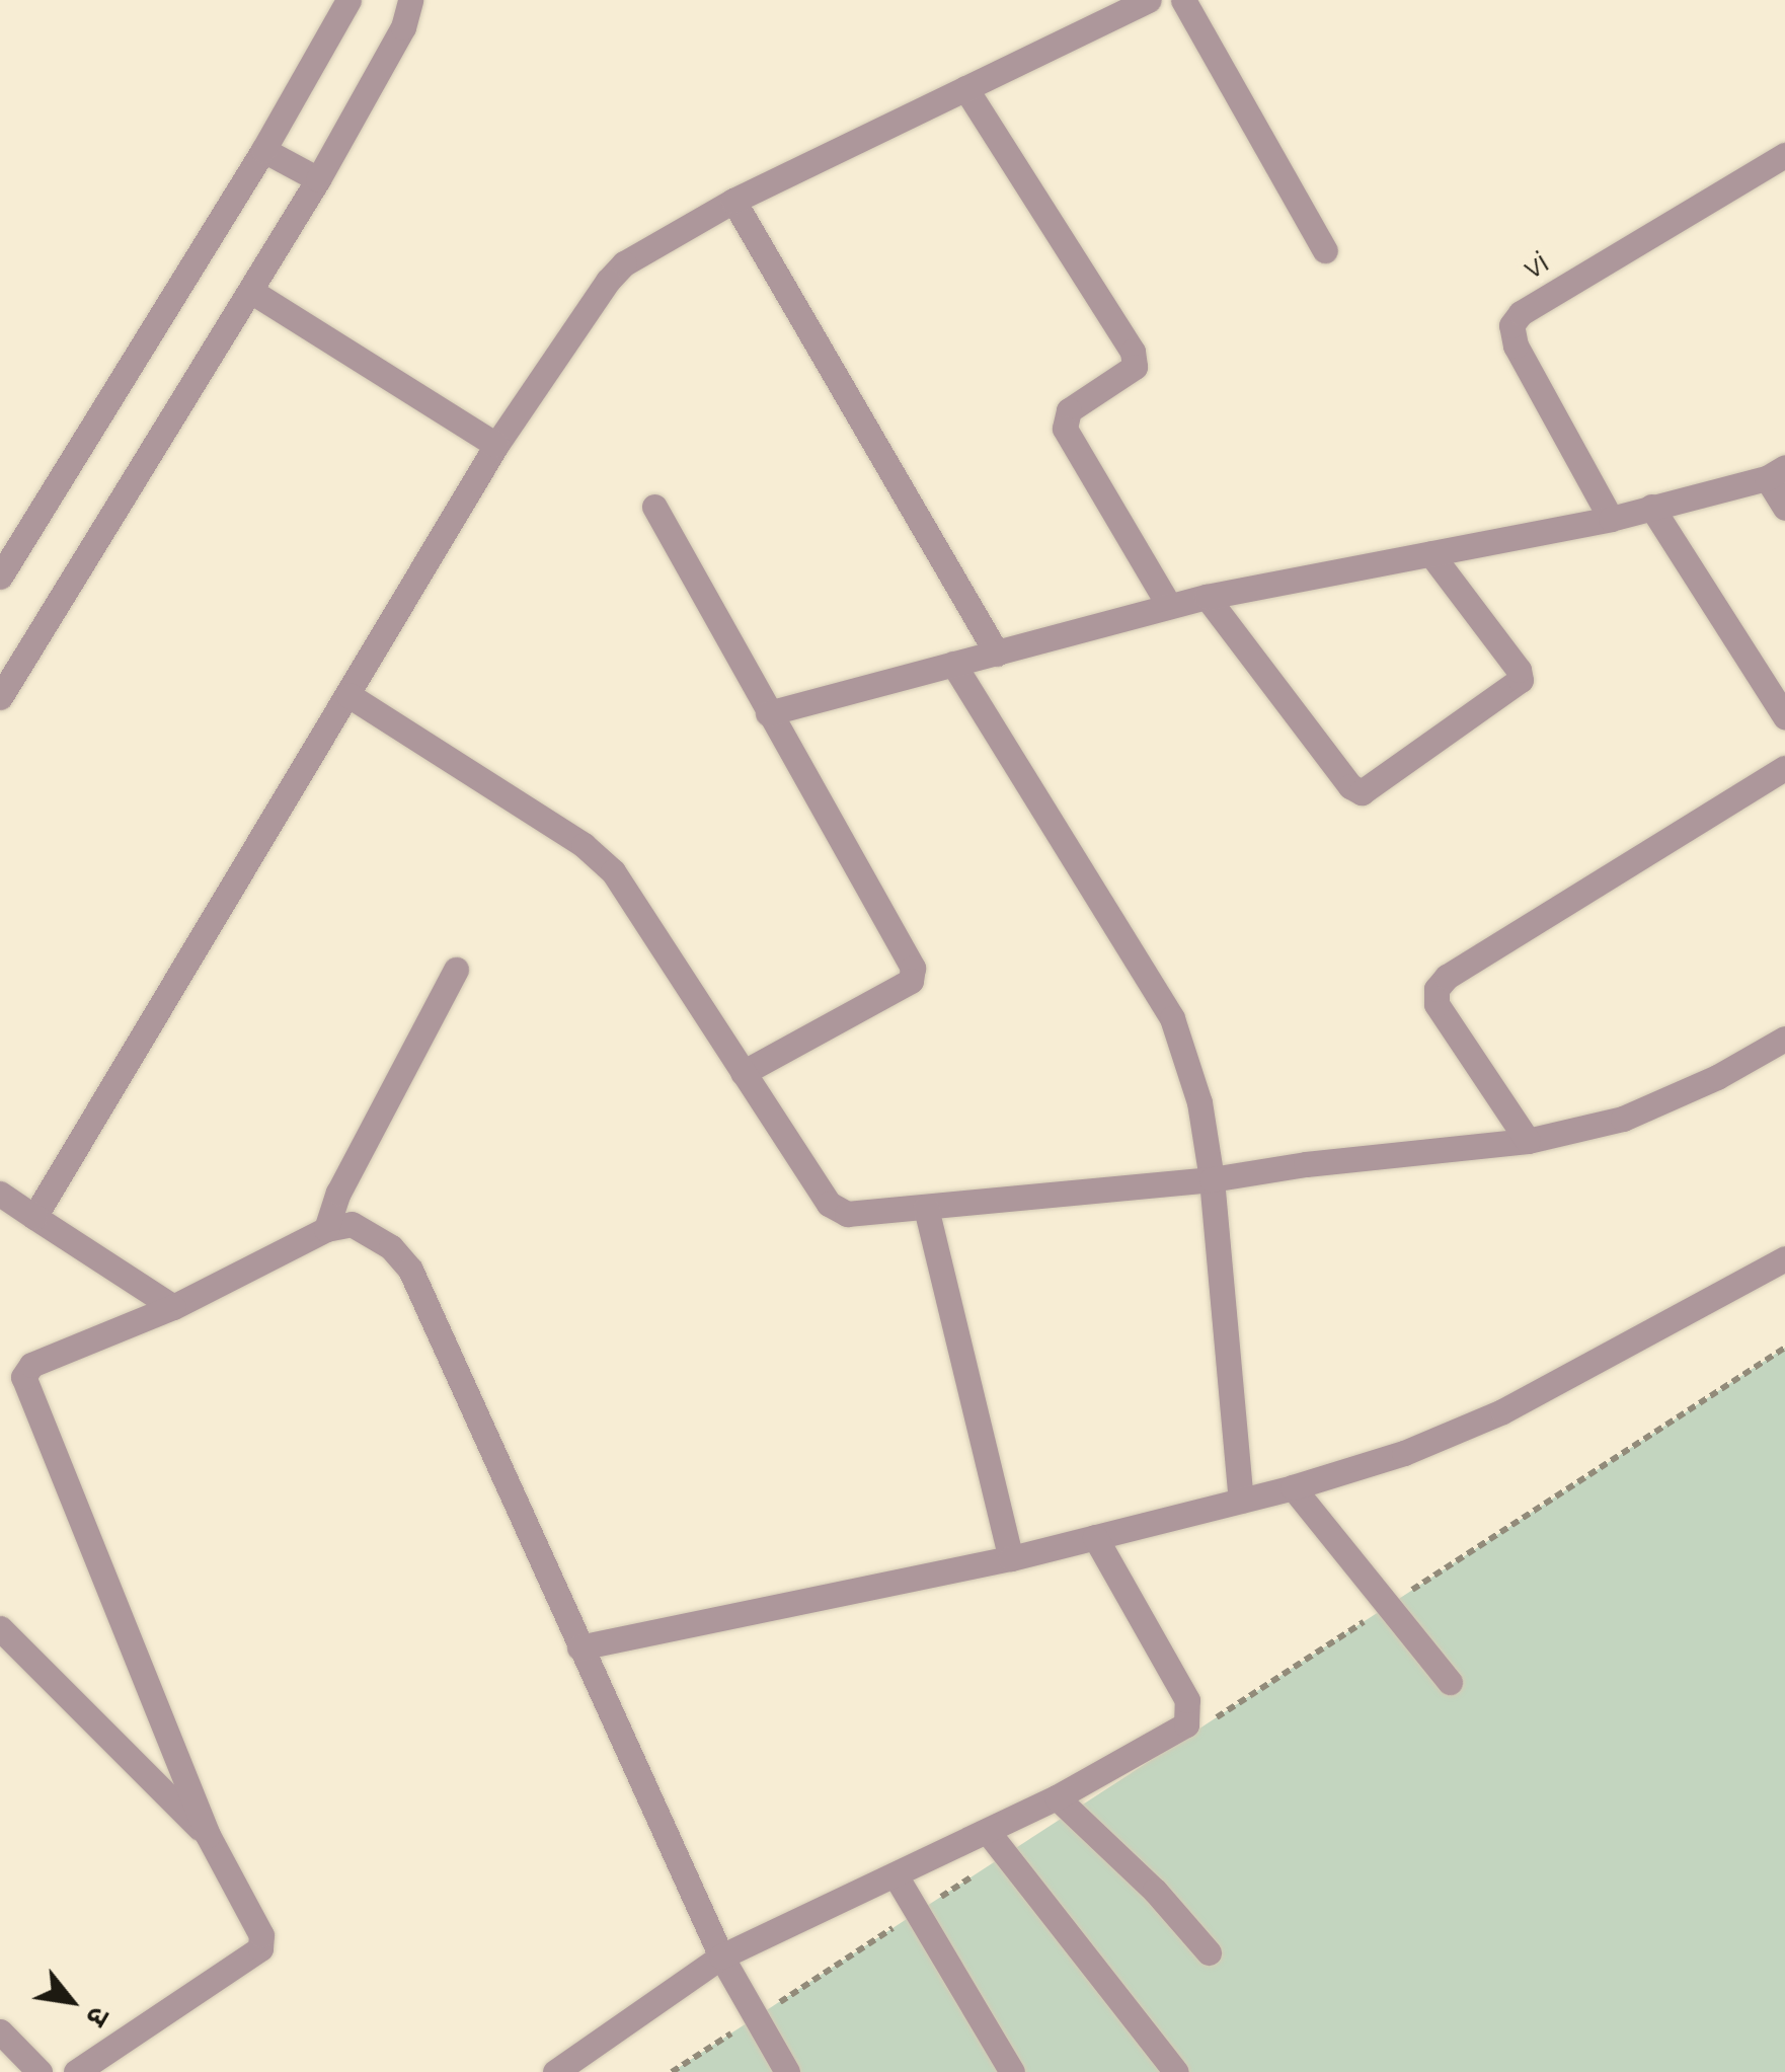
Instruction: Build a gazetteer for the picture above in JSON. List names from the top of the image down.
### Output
{
  "streets": {
    "street": ["vi"]
  },
  "north": "bottom right"
}
